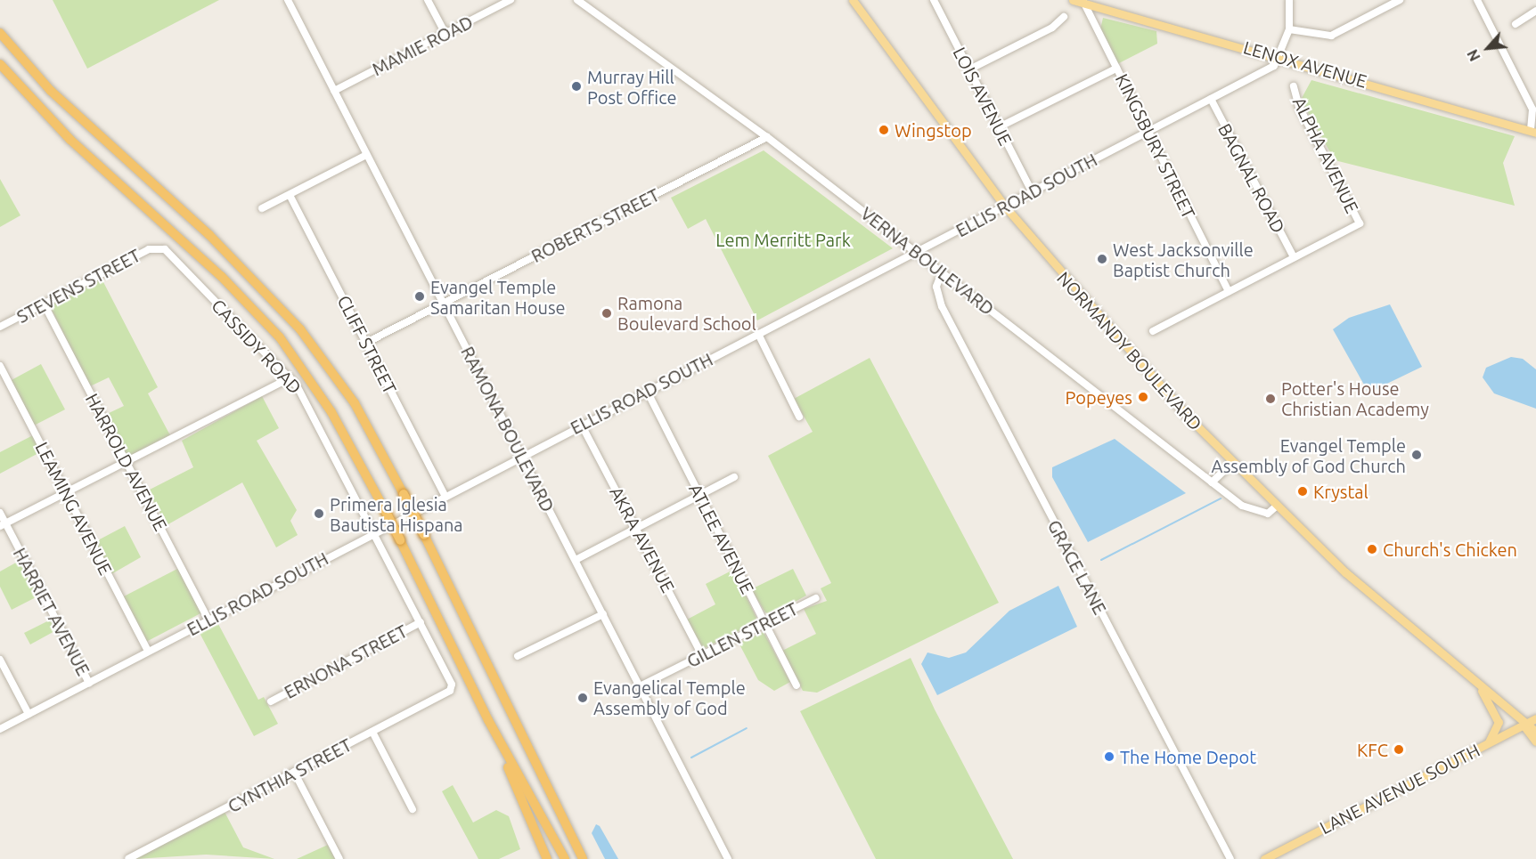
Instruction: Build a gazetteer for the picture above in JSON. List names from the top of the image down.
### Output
{
  "streets": {
    "main road": ["LENOX AVENUE", "NORMANDY BOULEVARD", "LANE AVENUE SOUTH"],
    "street": [
      "MAMIE ROAD",
      "LOIS AVENUE",
      "KINGSBURY STREET",
      "ALPHA AVENUE",
      "BAGNAL ROAD",
      "ELLIS ROAD SOUTH",
      "ROBERTS STREET",
      "VERNA BOULEVARD",
      "STEVENS STREET",
      "CLIFF STREET",
      "CASSIDY ROAD",
      "RAMONA BOULEVARD",
      "HARROLD AVENUE",
      "LEAMING AVENUE",
      "ATLEE AVENUE",
      "AKRA AVENUE",
      "GRACE LANE",
      "HARRIET AVENUE",
      "GILLEN STREET",
      "ERNONA STREET",
      "CYNTHIA STREET"
    ]
  },
  "crossings": [
    ["MAMIE ROAD", "RAMONA BOULEVARD"],
    ["LENOX AVENUE", "KINGSBURY STREET"],
    ["LENOX AVENUE", "ELLIS ROAD SOUTH"],
    ["LOIS AVENUE", "ELLIS ROAD SOUTH"],
    ["KINGSBURY STREET", "ELLIS ROAD SOUTH"],
    ["ALPHA AVENUE", "BAGNAL ROAD"],
    ["BAGNAL ROAD", "ELLIS ROAD SOUTH"],
    ["ELLIS ROAD SOUTH", "VERNA BOULEVARD"],
    ["ELLIS ROAD SOUTH", "CLIFF STREET"],
    ["ELLIS ROAD SOUTH", "CASSIDY ROAD"],
    ["ELLIS ROAD SOUTH", "NORMANDY BOULEVARD"],
    ["ELLIS ROAD SOUTH", "RAMONA BOULEVARD"],
    ["ELLIS ROAD SOUTH", "HARROLD AVENUE"],
    ["ELLIS ROAD SOUTH", "LEAMING AVENUE"],
    ["ELLIS ROAD SOUTH", "ATLEE AVENUE"],
    ["ELLIS ROAD SOUTH", "AKRA AVENUE"],
    ["ELLIS ROAD SOUTH", "HARRIET AVENUE"],
    ["ROBERTS STREET", "VERNA BOULEVARD"],
    ["ROBERTS STREET", "CLIFF STREET"],
    ["ROBERTS STREET", "RAMONA BOULEVARD"],
    ["VERNA BOULEVARD", "NORMANDY BOULEVARD"],
    ["VERNA BOULEVARD", "GRACE LANE"],
    ["STEVENS STREET", "CASSIDY ROAD"],
    ["STEVENS STREET", "HARROLD AVENUE"],
    ["CASSIDY ROAD", "ERNONA STREET"],
    ["CASSIDY ROAD", "CYNTHIA STREET"],
    ["NORMANDY BOULEVARD", "LANE AVENUE SOUTH"],
    ["RAMONA BOULEVARD", "GILLEN STREET"],
    ["ATLEE AVENUE", "GILLEN STREET"],
    ["AKRA AVENUE", "GILLEN STREET"]
  ],
  "parks": ["Lem Merritt Park"],
  "places": [
    "Murray Hill Post Office",
    "Wingstop",
    "West Jacksonville Baptist Church",
    "Evangel Temple Samaritan House",
    "Ramona Boulevard School",
    "Popeyes",
    "Potter's House Christian Academy",
    "Evangel Temple Assembly of God Church",
    "Krystal",
    "Primera Iglesia Bautista Hispana",
    "Church's Chicken",
    "Evangelical Temple Assembly of God",
    "KFC",
    "The Home Depot"
  ],
  "north": "bottom left"
}
